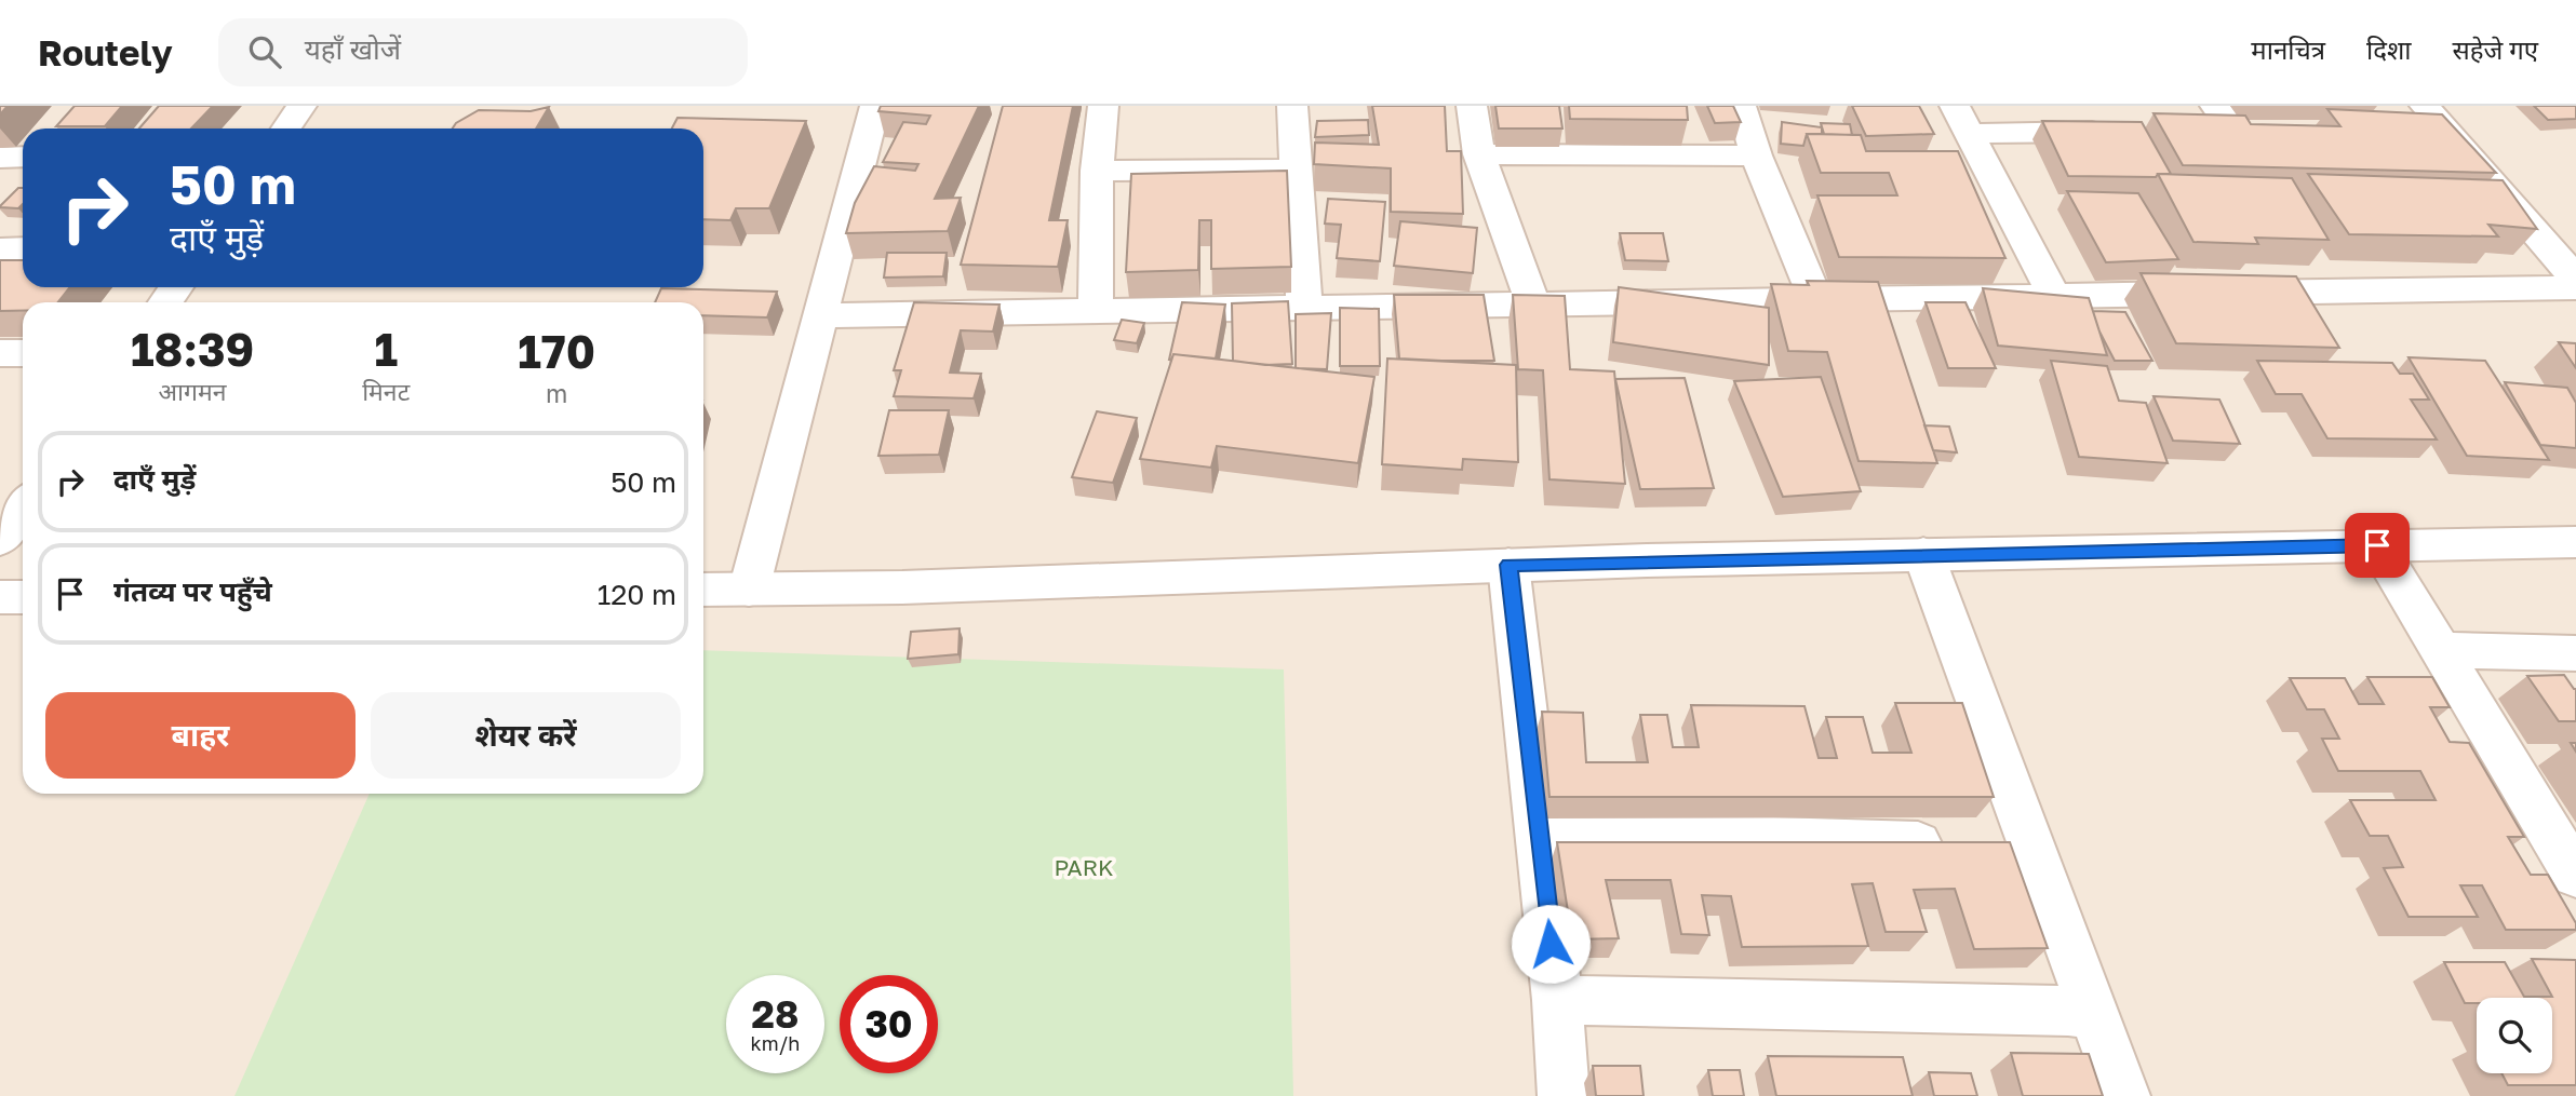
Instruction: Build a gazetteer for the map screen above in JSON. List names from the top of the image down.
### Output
{
  "parks": ["PARK"],
  "page": {
    "header": "Routely",
    "search": "यहाँ खोजें",
    "nav": ["मानचित्र", "दिशा", "सहेजे गए"],
    "turn": ["50 m", "दाएँ मुड़ें"],
    "eta": [
      "18:39",
      "आगमन",
      "1",
      "मिनट",
      "170",
      "m"
    ],
    "list": [
      {
        "name": "दाएँ मुड़ें",
        "value": "50 m"
      },
      {
        "name": "गंतव्य पर पहुँचे",
        "value": "120 m"
      }
    ],
    "buttons": ["बाहर", "शेयर करें"],
    "speed": "28 km/h",
    "limit": "30"
  }
}
